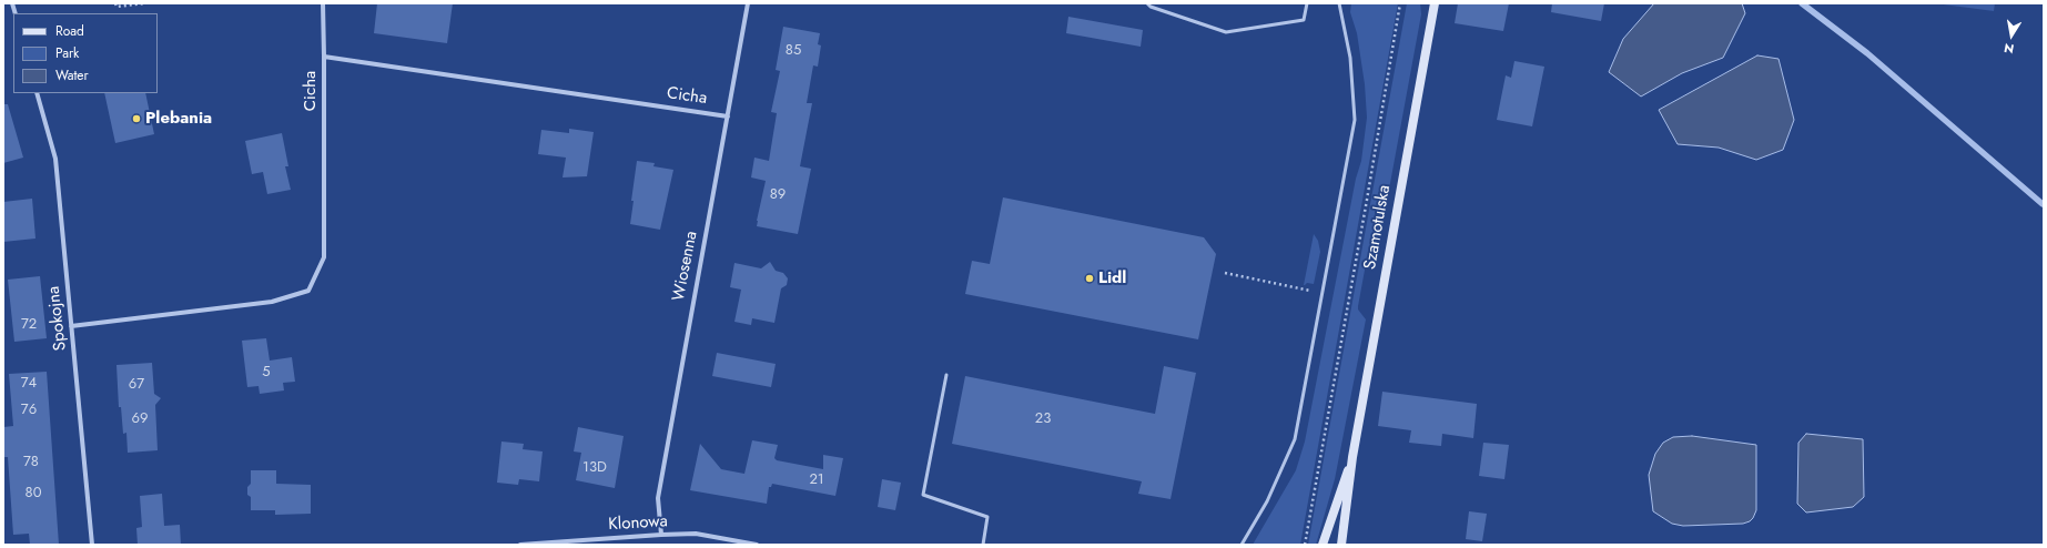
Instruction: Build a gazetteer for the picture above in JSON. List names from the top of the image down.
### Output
{
  "streets": {
    "street": [
      "Cicha",
      "Szamotulska",
      "Wiosenna",
      "Spokojna",
      "Klonowa"
    ]
  },
  "crossings": [
    ["Cicha", "Wiosenna"],
    ["Cicha", "Spokojna"],
    ["Wiosenna", "Klonowa"]
  ],
  "places": ["Plebania", "Lidl"],
  "house_numbers": [
    "85",
    "89",
    "72",
    "5",
    "74",
    "67",
    "76",
    "69",
    "23",
    "78",
    "13D",
    "21",
    "80"
  ],
  "legend": ["Road", "Park", "Water"],
  "north": "bottom"
}
